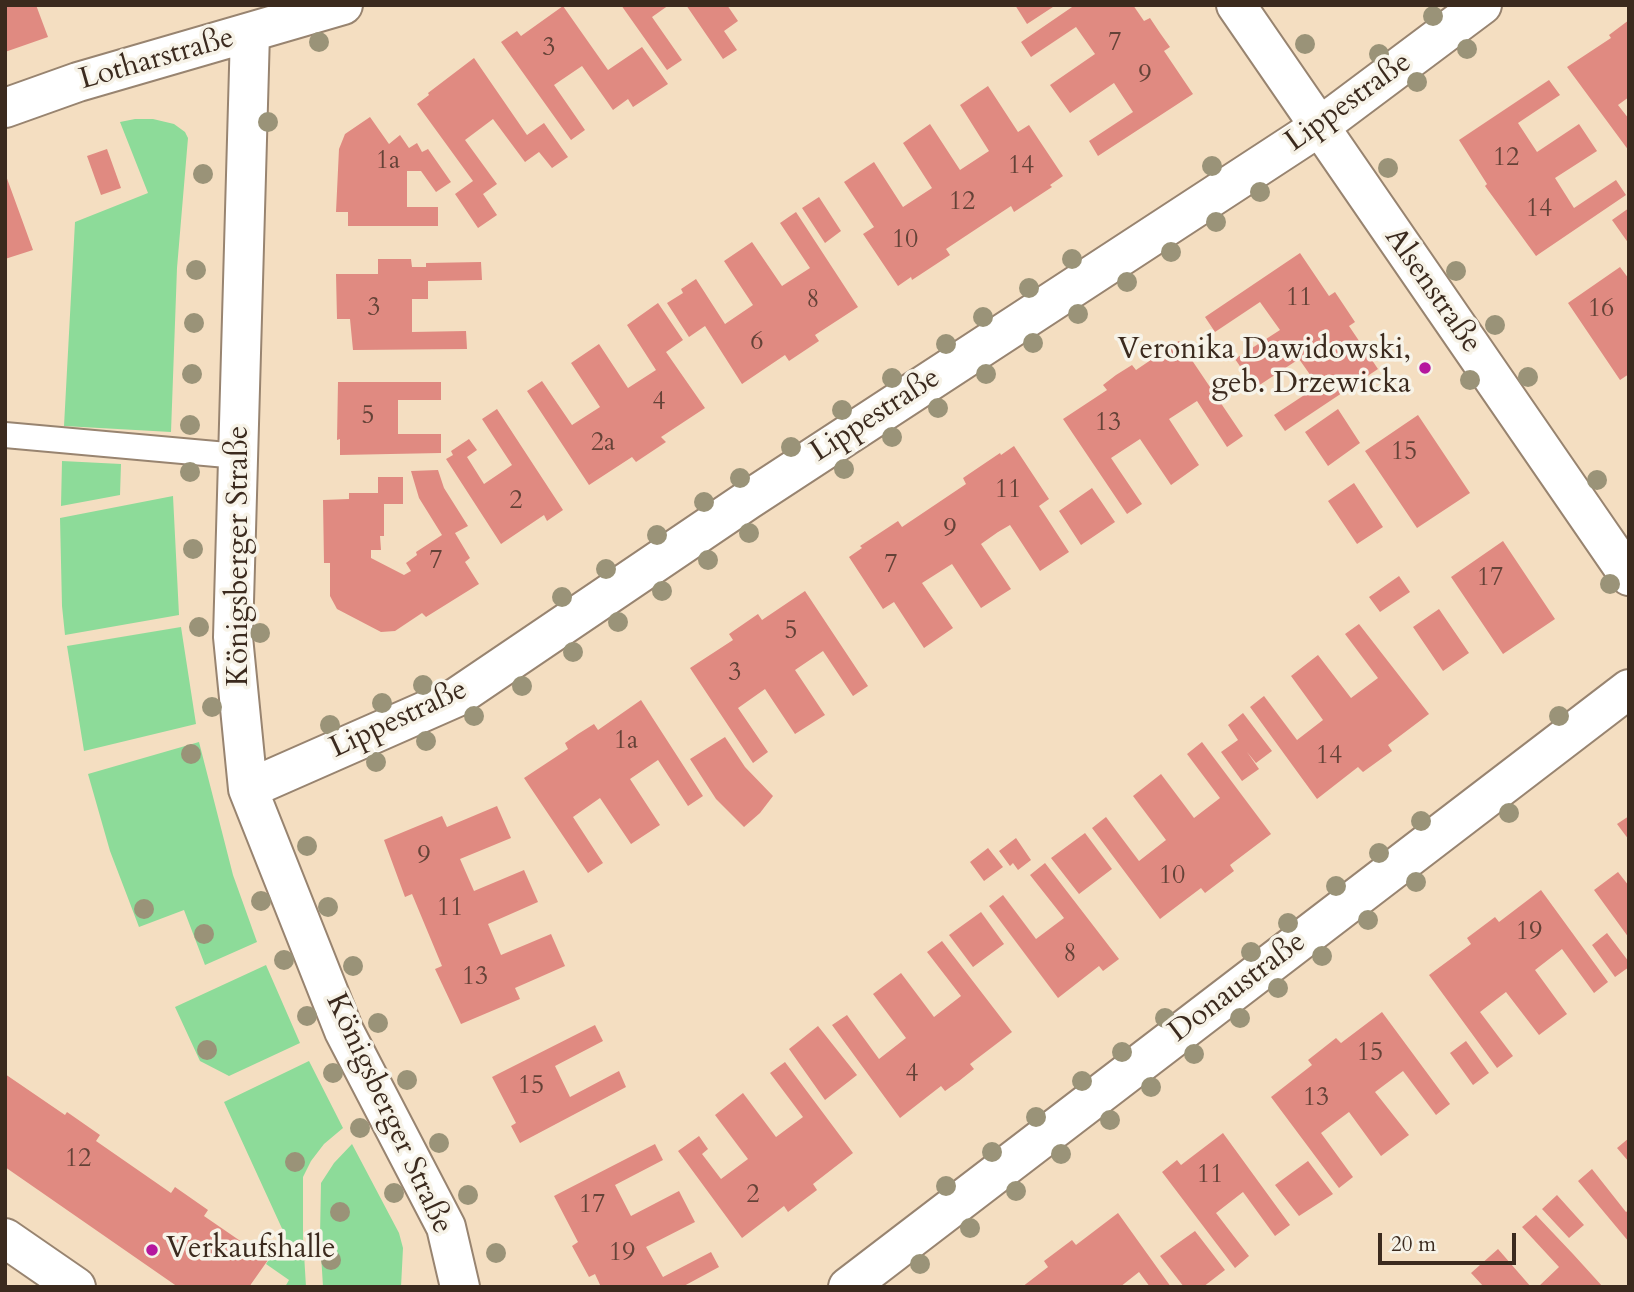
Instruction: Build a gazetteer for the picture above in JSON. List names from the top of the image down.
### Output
{
  "streets": {
    "street": [
      "Lotharstraße",
      "Lippestraße",
      "Alsenstraße",
      "Königsberger Straße",
      "Donaustraße"
    ]
  },
  "crossings": [
    ["Lotharstraße", "Königsberger Straße"],
    ["Lippestraße", "Alsenstraße"],
    ["Lippestraße", "Königsberger Straße"]
  ],
  "places": ["Veronika Dawidowski, geb. Drzewicka", "Verkaufshalle"],
  "house_numbers": [
    "7",
    "3",
    "9",
    "12",
    "1a",
    "14",
    "12",
    "14",
    "10",
    "11",
    "8",
    "3",
    "16",
    "6",
    "4",
    "5",
    "13",
    "2a",
    "15",
    "11",
    "2",
    "9",
    "7",
    "7",
    "17",
    "5",
    "3",
    "1a",
    "14",
    "9",
    "10",
    "11",
    "19",
    "8",
    "13",
    "15",
    "4",
    "15",
    "13",
    "12",
    "11",
    "2",
    "17",
    "19"
  ],
  "scale_bar": "20 m"
}
